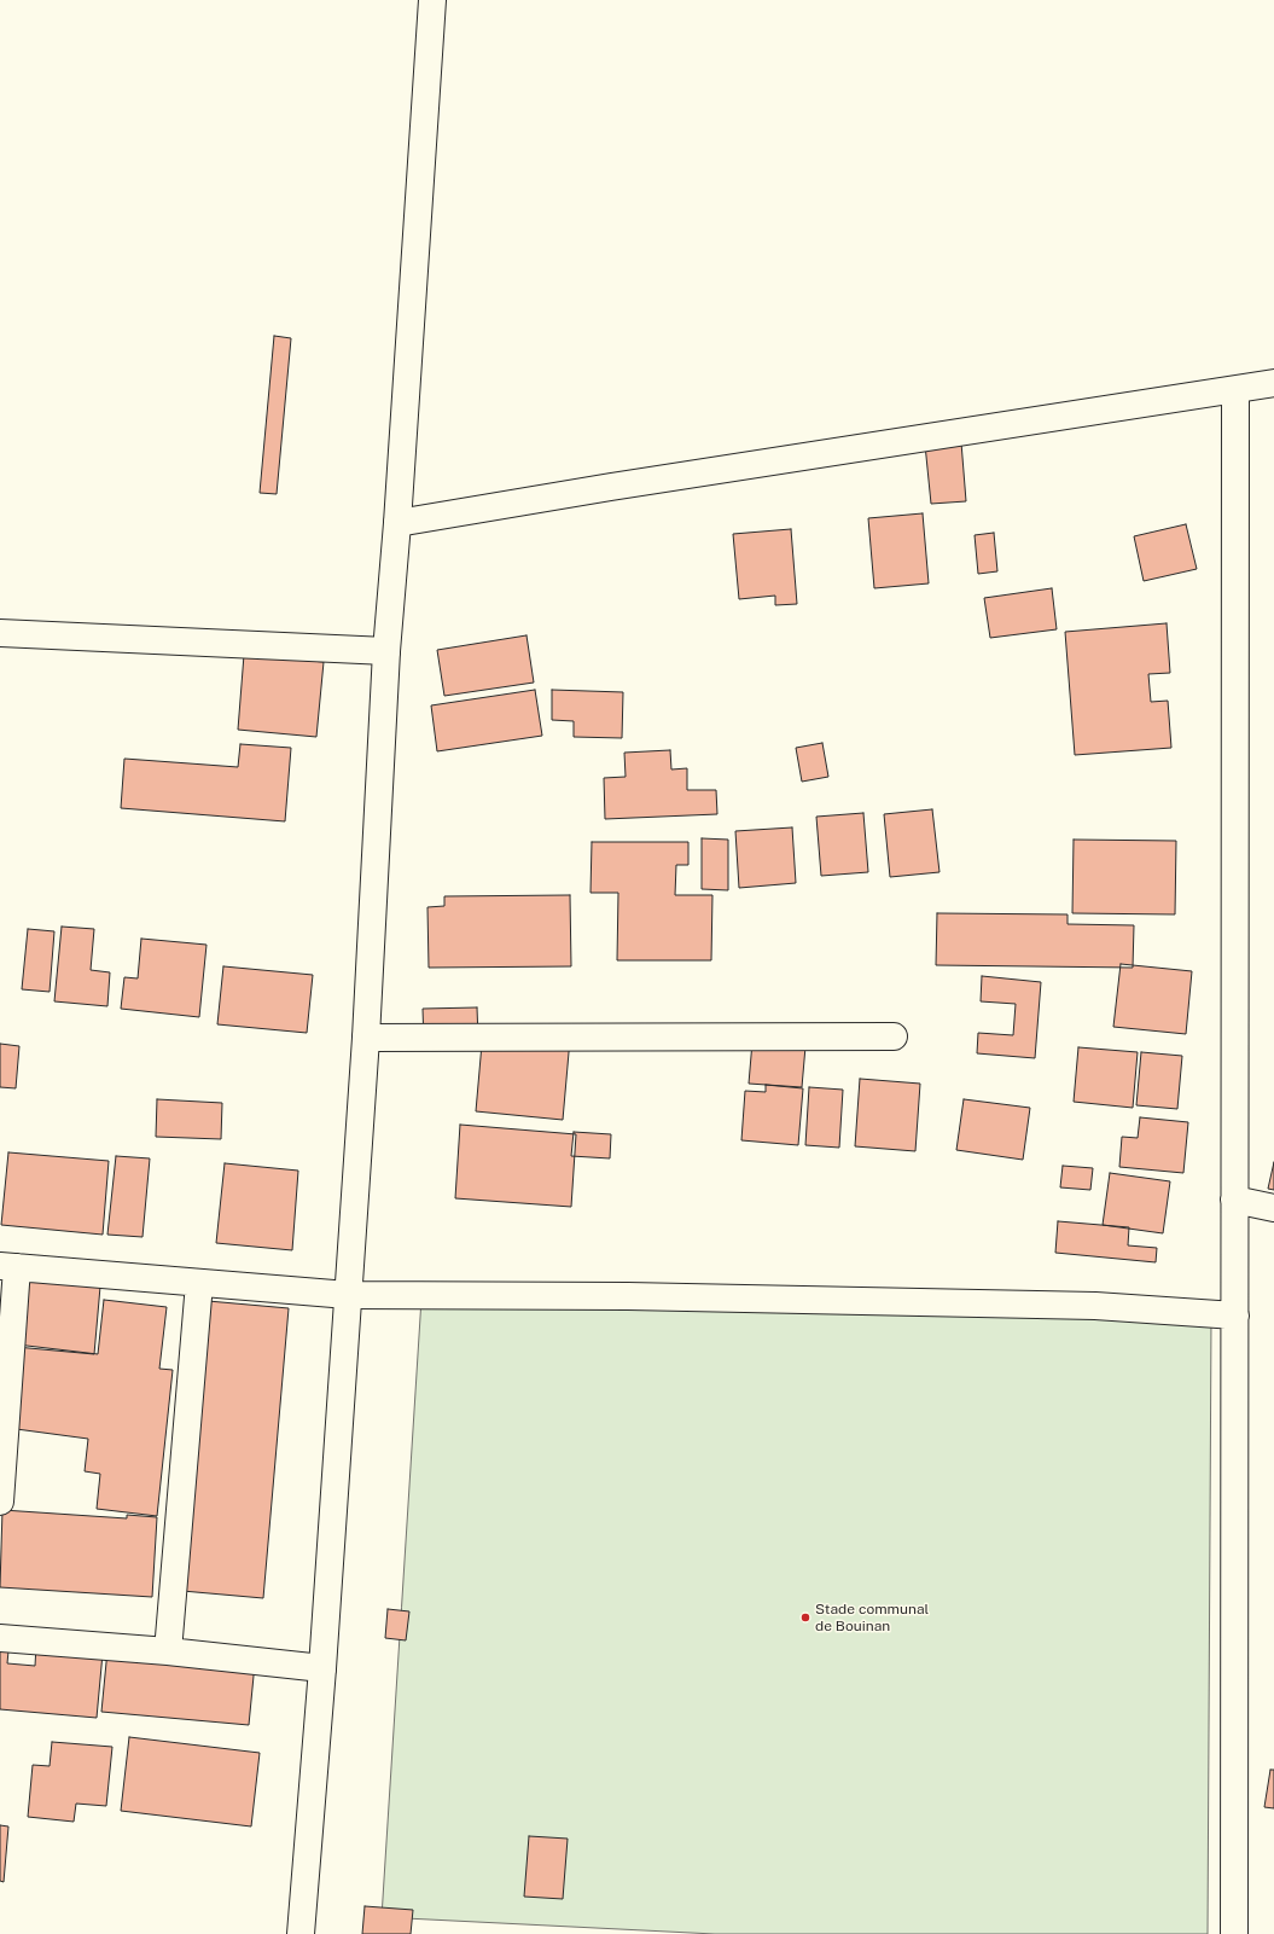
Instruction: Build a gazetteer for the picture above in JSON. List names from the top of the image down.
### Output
{
  "places": ["Stade communal de Bouinan"]
}
